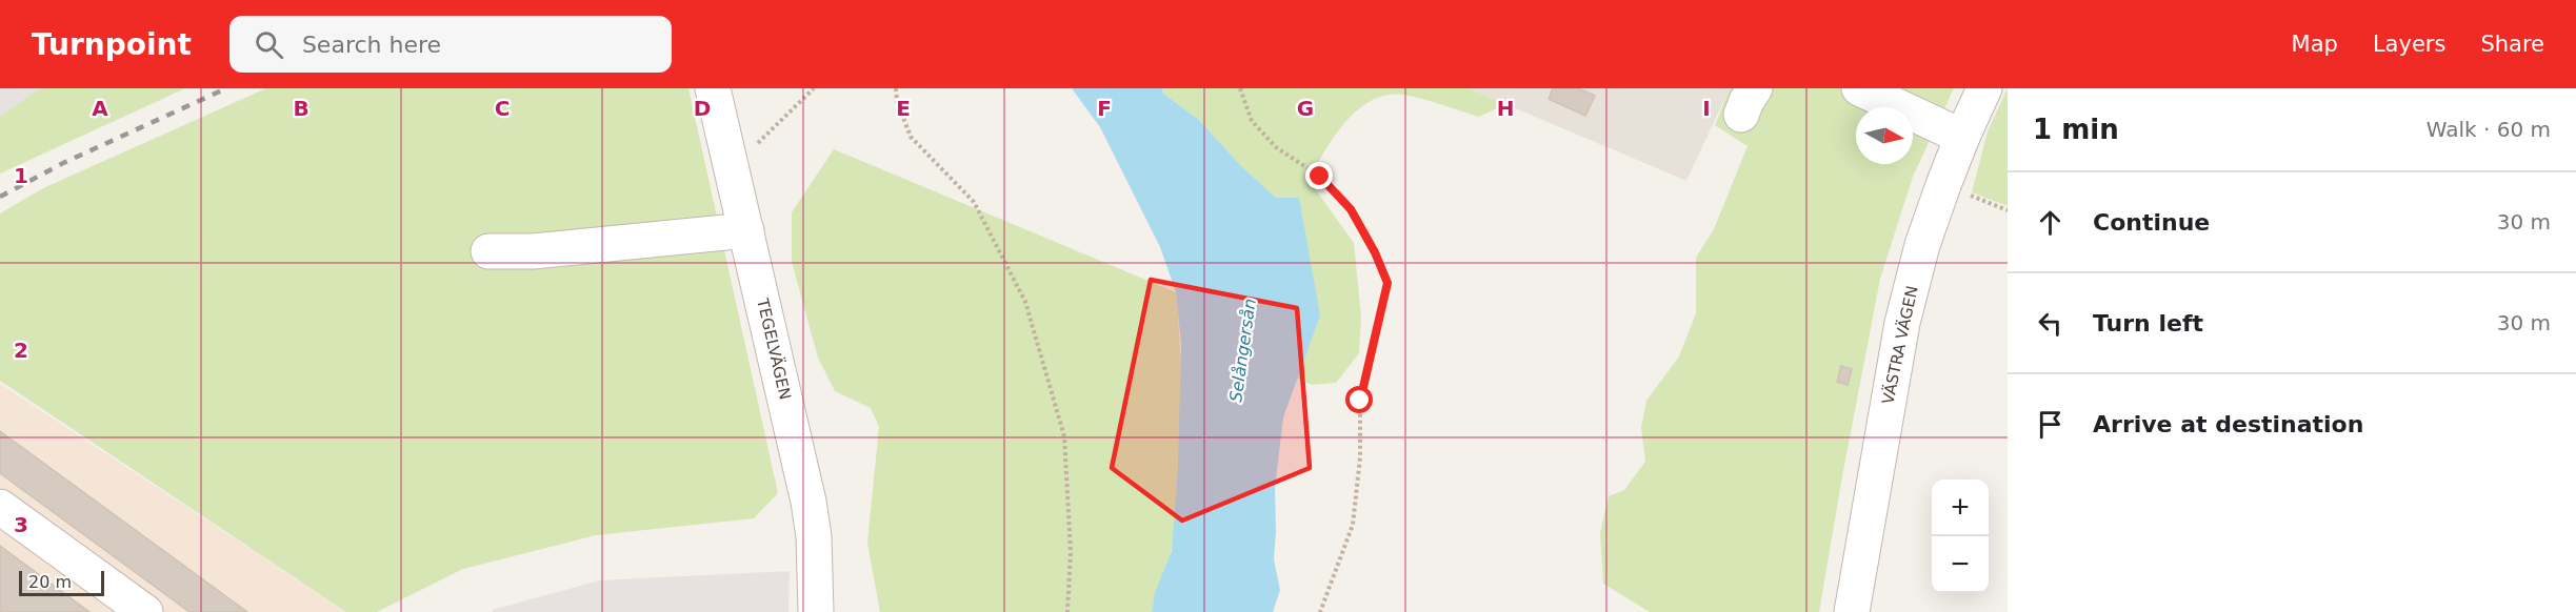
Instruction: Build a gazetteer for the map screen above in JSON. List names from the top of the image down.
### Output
{
  "streets": {
    "street": ["VÄSTRA VÄGEN", "TEGELVÄGEN"]
  },
  "water": ["Selångersån"],
  "scale_bar": "20 m",
  "north": "right",
  "page": {
    "header": "Turnpoint",
    "search": "Search here",
    "nav": ["Map", "Layers", "Share"],
    "heading": ["1 min", "Walk · 60 m"],
    "list": [
      ["Continue", "30 m"],
      ["Turn left", "30 m"],
      "Arrive at destination"
    ],
    "map_buttons": ["+", "−"],
    "scale": "20 m"
  },
  "grid": {
    "columns": [
      "A",
      "B",
      "C",
      "D",
      "E",
      "F",
      "G",
      "H",
      "I"
    ],
    "rows": ["1", "2", "3"]
  }
}
